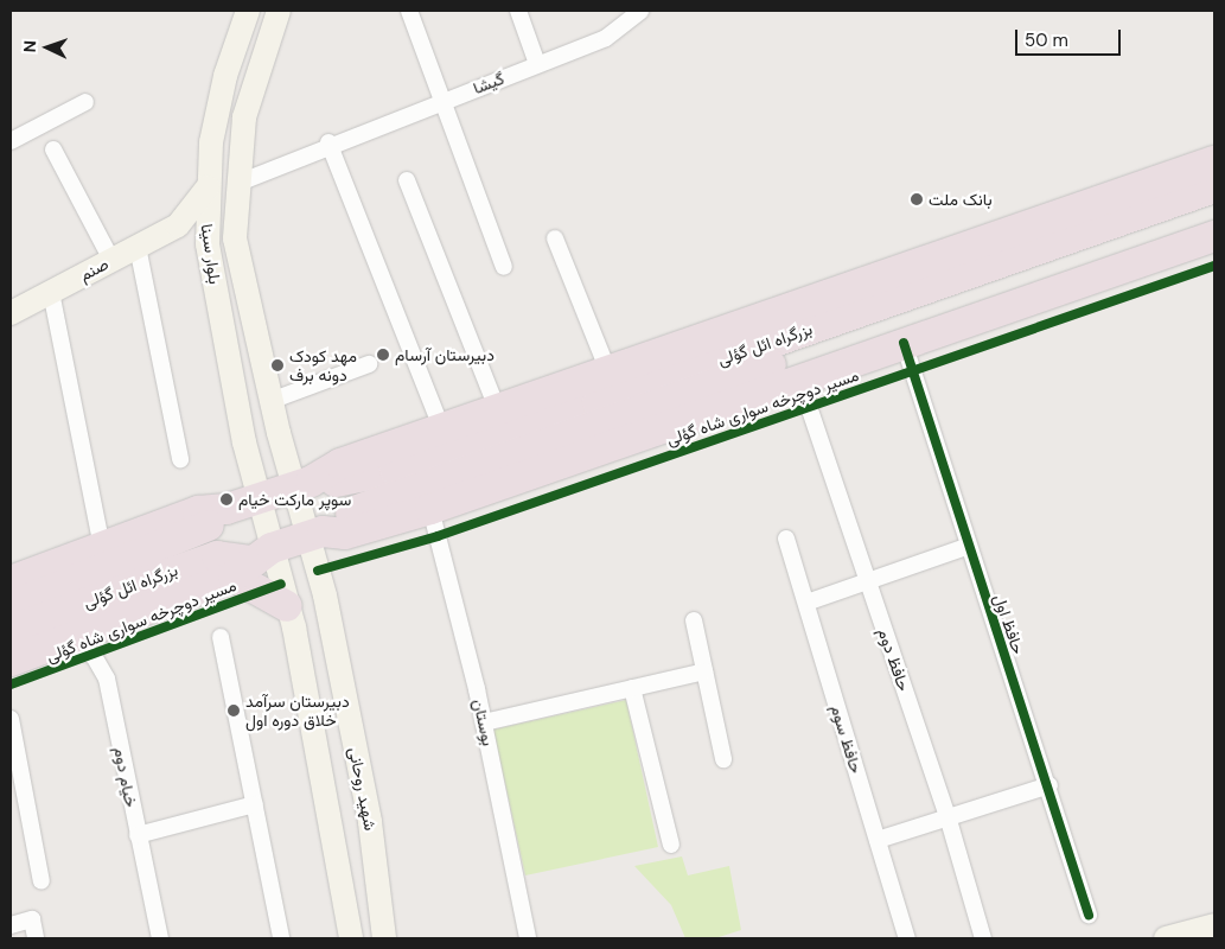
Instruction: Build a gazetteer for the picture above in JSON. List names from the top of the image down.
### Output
{
  "streets": {
    "highway": ["بزرگراه ائل گؤلی"],
    "main road": ["بلوار سینا", "صنم", "شهید روحانی"],
    "street": [
      "گیشا",
      "حافظ اول",
      "حافظ دوم",
      "بوستان",
      "حافظ سوم",
      "خیام دوم"
    ],
    "cycle path": ["مسیر دوچرخه سواری شاه گؤلی"]
  },
  "crossings": [
    ["گیشا", "بلوار سینا"],
    ["بلوار سینا", "بزرگراه ائل گؤلی"],
    ["بلوار سینا", "شهید روحانی"],
    ["بزرگراه ائل گؤلی", "شهید روحانی"]
  ],
  "places": [
    "بانک ملت",
    "دبیرستان آرسام",
    "مهد کودک دونه برف",
    "سوپر مارکت خیام",
    "دبیرستان سرآمد خلاق دوره اول"
  ],
  "scale_bar": "50 m",
  "north": "left"
}
